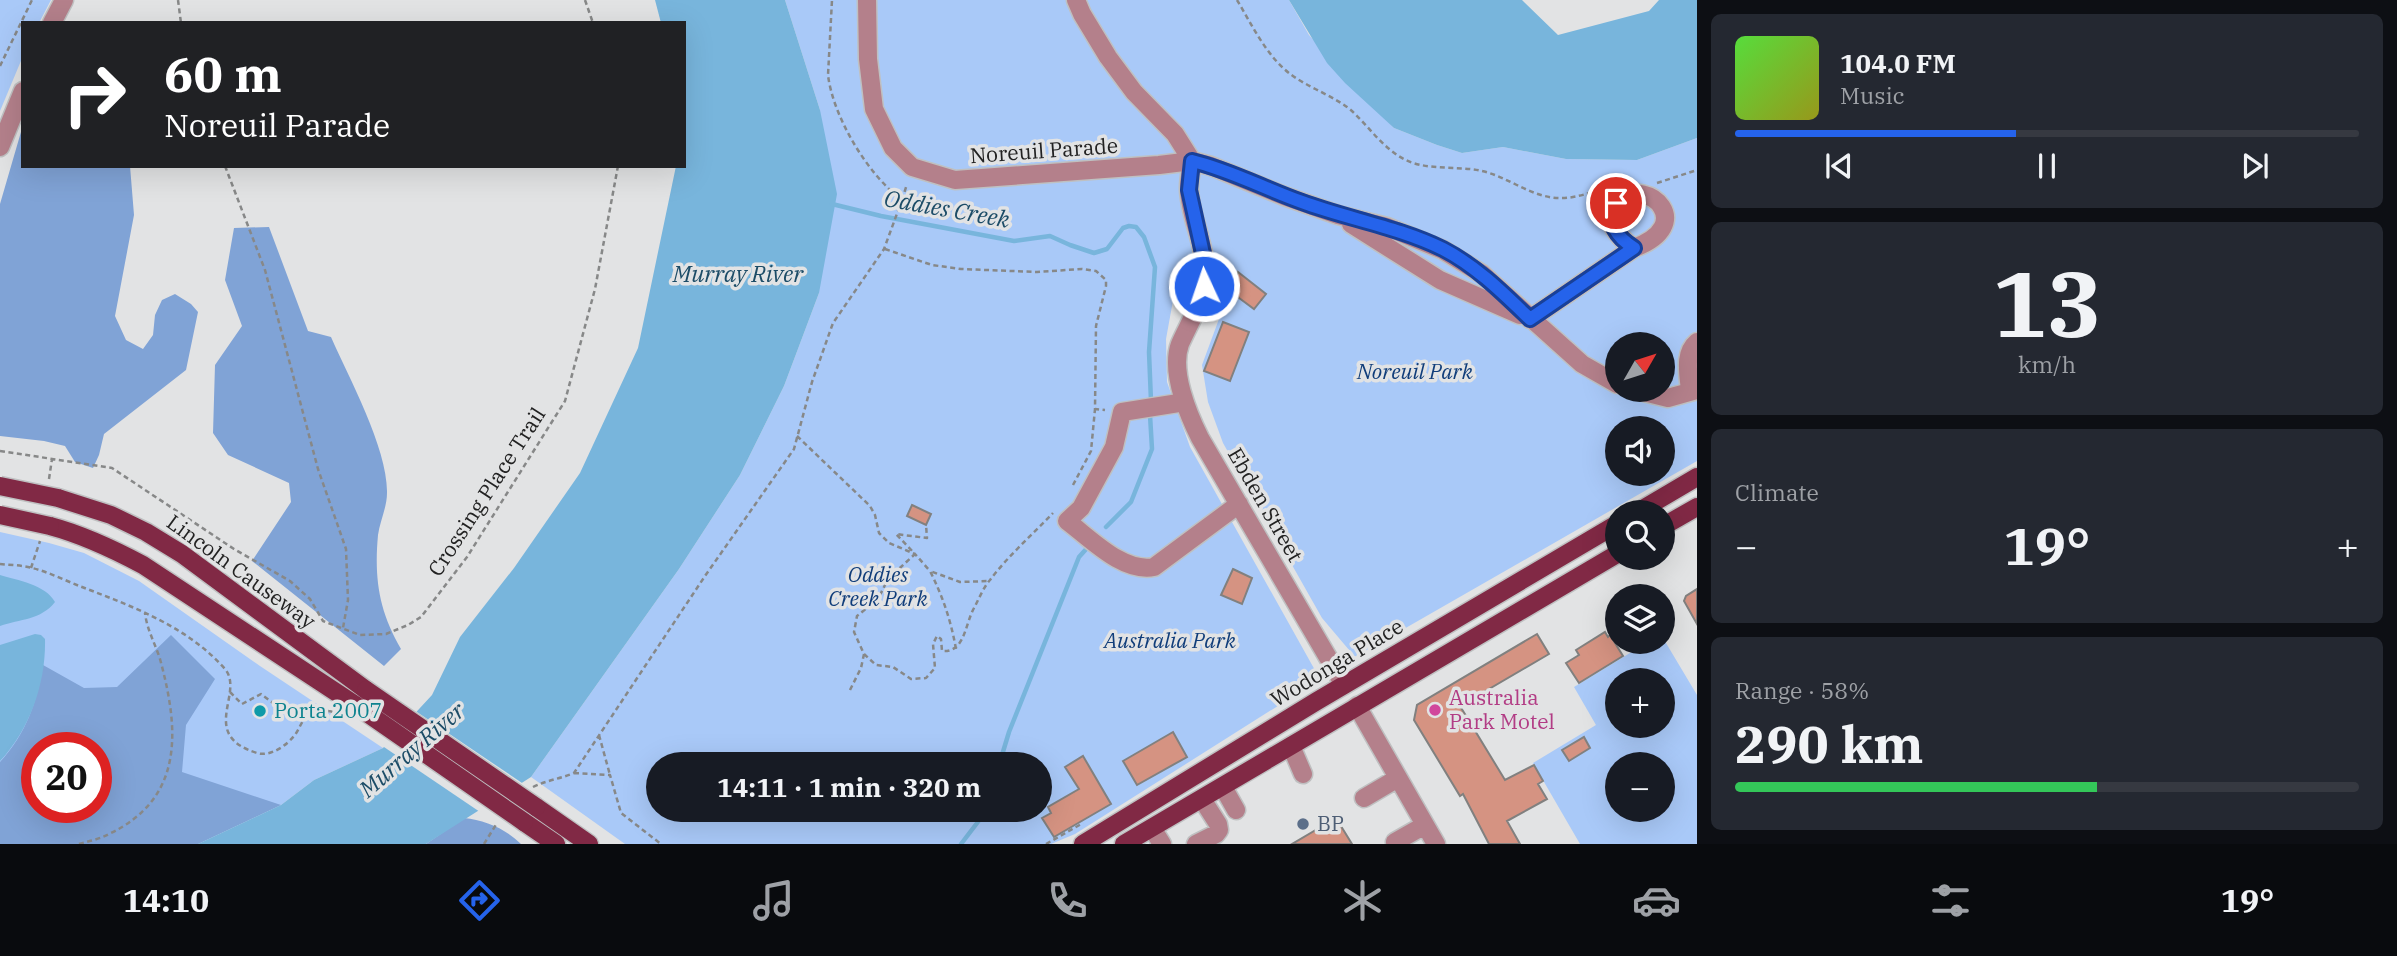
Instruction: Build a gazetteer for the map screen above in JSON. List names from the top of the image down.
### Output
{
  "streets": {
    "main road": ["Ebden Street", "Lincoln Causeway", "Wodonga Place"],
    "street": ["Noreuil Parade"],
    "path": ["Crossing Place Trail"]
  },
  "crossings": [
    ["Noreuil Parade", "Ebden Street"],
    ["Ebden Street", "Wodonga Place"]
  ],
  "water": ["Oddies Creek", "Murray River"],
  "parks": ["Noreuil Park", "Oddies Creek Park", "Australia Park"],
  "places": ["Australia Park Motel", "Porta 2007", "BP"],
  "north": "top right",
  "page": {
    "turn": ["60 m", "Noreuil Parade"],
    "song": ["104.0 FM", "Music"],
    "tile": [
      ["13", "km/h"],
      "Climate",
      ["Range · 58%", "290 km"]
    ],
    "map_buttons": ["+", "−"],
    "heat": ["−", "19°", "+"],
    "limit": "20",
    "trip": "14:11 · 1 min · 320 m",
    "tabs": ["14:10", "19°"]
  }
}
